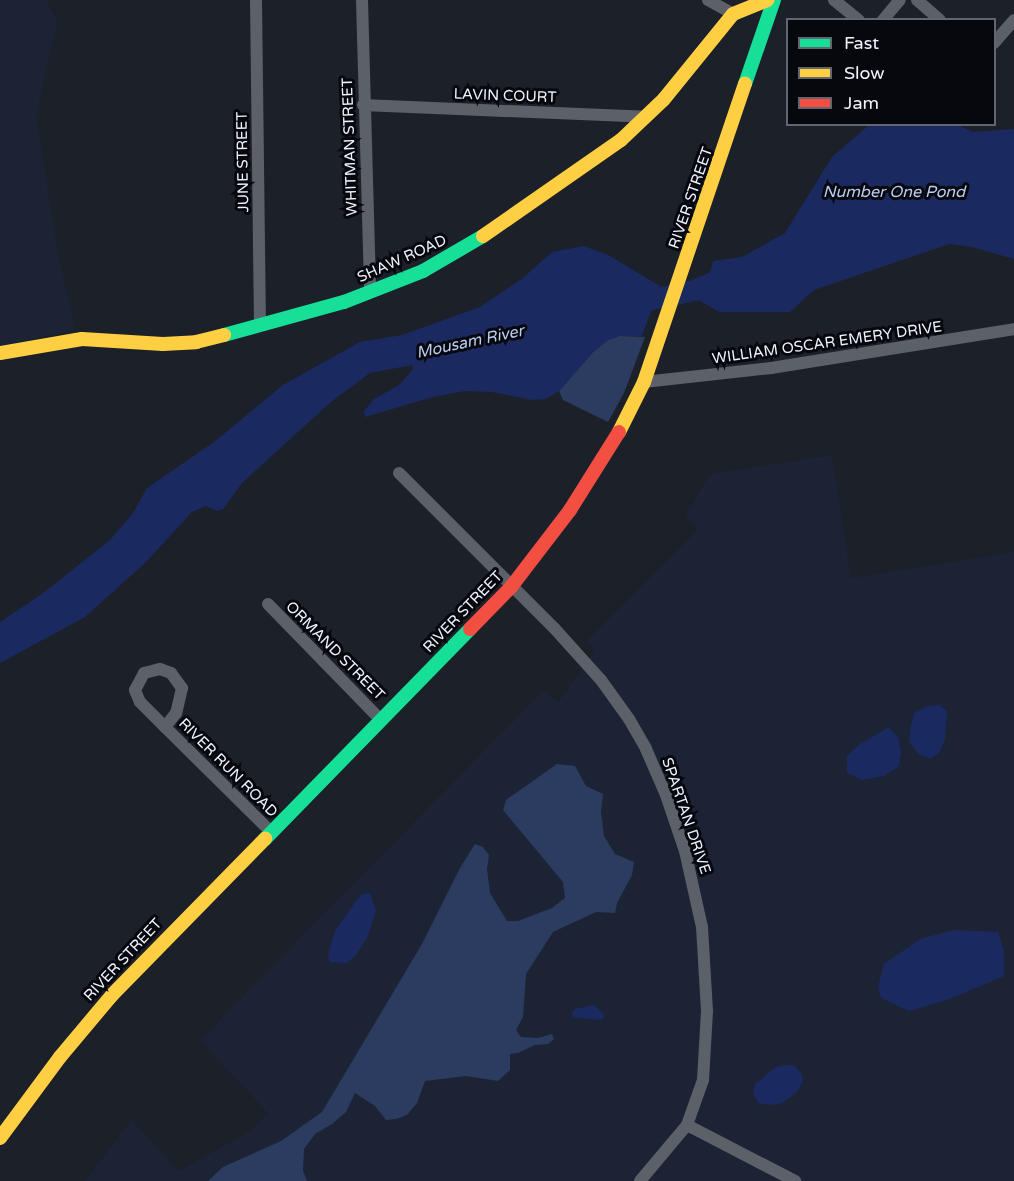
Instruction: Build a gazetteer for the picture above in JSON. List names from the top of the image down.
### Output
{
  "streets": {
    "street": [
      "LAVIN COURT",
      "WHITMAN STREET",
      "JUNE STREET",
      "RIVER STREET",
      "SHAW ROAD",
      "WILLIAM OSCAR EMERY DRIVE",
      "ORMAND STREET",
      "RIVER RUN ROAD",
      "SPARTAN DRIVE"
    ]
  },
  "crossings": [
    ["LAVIN COURT", "WHITMAN STREET"],
    ["LAVIN COURT", "SHAW ROAD"],
    ["WHITMAN STREET", "SHAW ROAD"],
    ["JUNE STREET", "SHAW ROAD"],
    ["RIVER STREET", "WILLIAM OSCAR EMERY DRIVE"],
    ["RIVER STREET", "ORMAND STREET"],
    ["RIVER STREET", "RIVER RUN ROAD"],
    ["RIVER STREET", "SPARTAN DRIVE"]
  ],
  "water": ["Number One Pond", "Mousam River"],
  "legend": ["Fast", "Slow", "Jam"]
}
